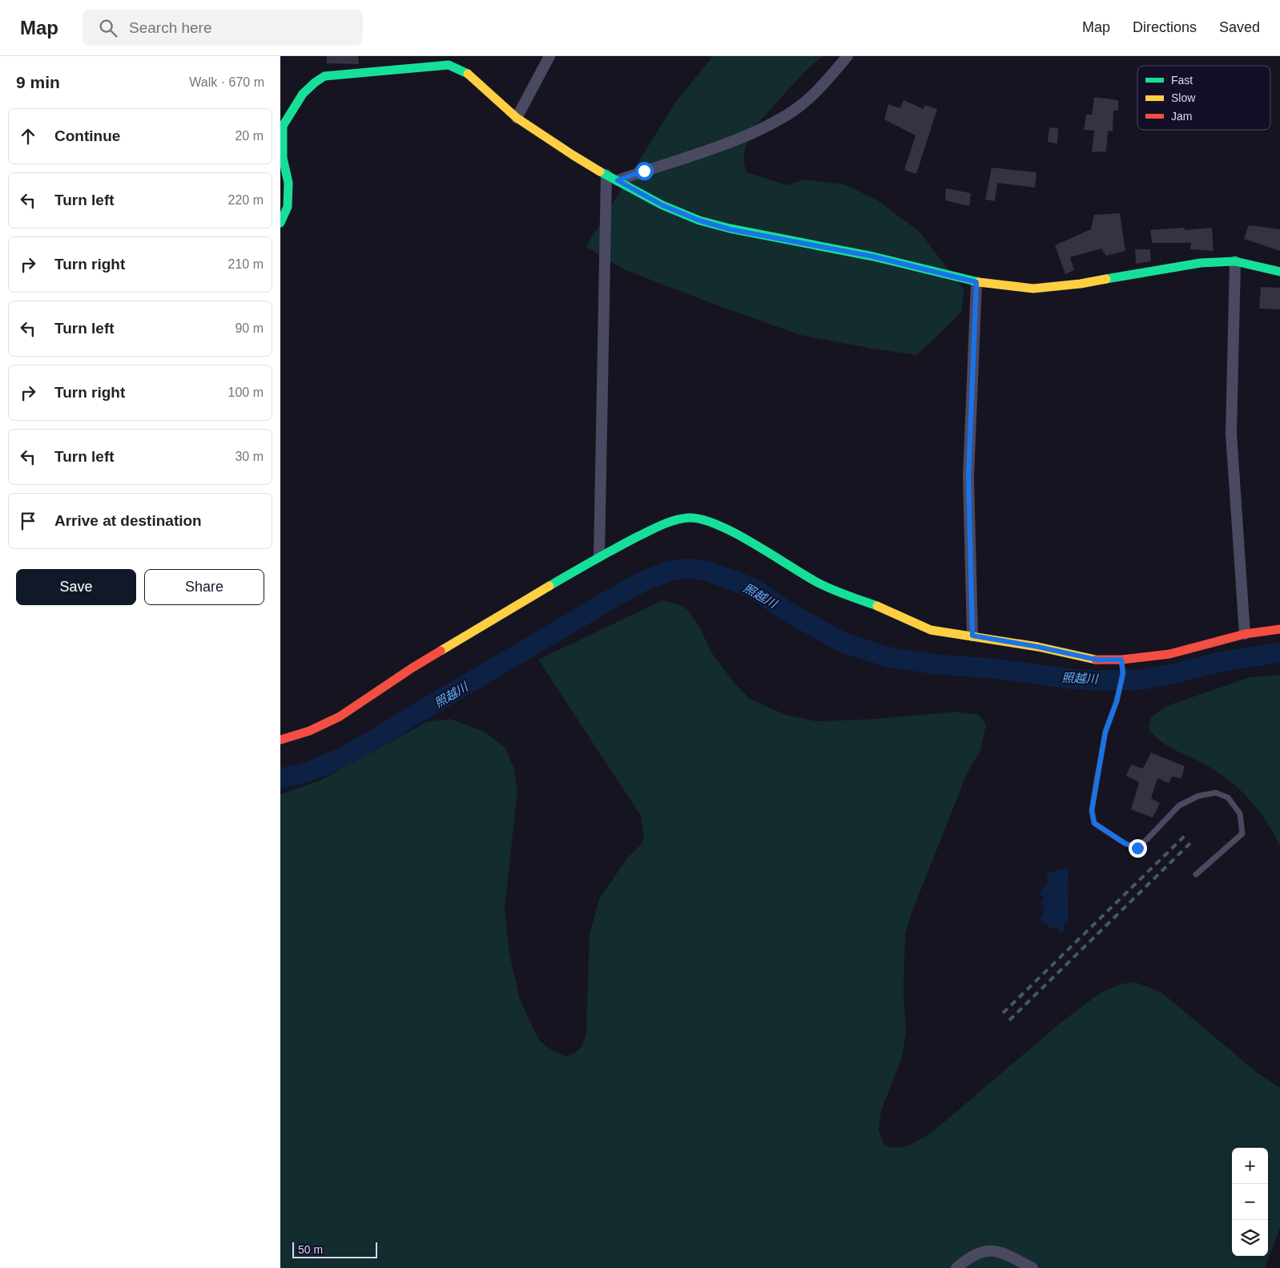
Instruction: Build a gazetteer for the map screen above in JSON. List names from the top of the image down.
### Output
{
  "water": ["照越川"],
  "legend": ["Fast", "Slow", "Jam"],
  "scale_bar": "50 m",
  "page": {
    "header": "Map",
    "search": "Search here",
    "nav": ["Map", "Directions", "Saved"],
    "heading": ["9 min", "Walk · 670 m"],
    "list": [
      ["Continue", "20 m"],
      ["Turn left", "220 m"],
      ["Turn right", "210 m"],
      ["Turn left", "90 m"],
      ["Turn right", "100 m"],
      ["Turn left", "30 m"],
      "Arrive at destination"
    ],
    "buttons": ["Save", "Share"],
    "map_buttons": ["+", "−"],
    "scale": "50 m"
  }
}
